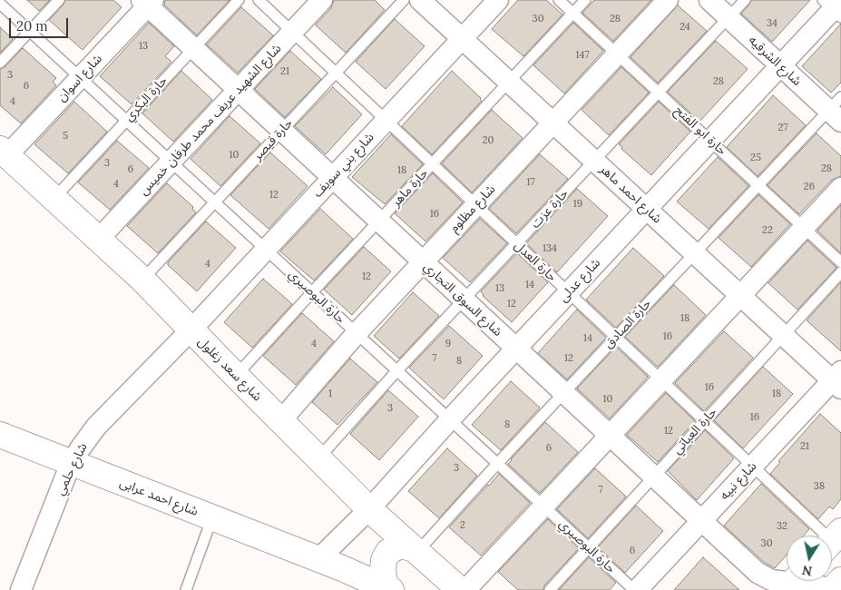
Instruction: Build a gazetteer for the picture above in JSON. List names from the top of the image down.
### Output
{
  "streets": {
    "main road": ["شارع سعد زغلول", "شارع احمد عرابى"],
    "street": [
      "شارع الشرقيه",
      "شارع اسوان",
      "شارع الشهيد عريف محمد طرفان خميس",
      "شارع بني سويف",
      "شارع احمد ماهر",
      "شارع مظلوم",
      "شارع عدلى",
      "شارع السوق التجاري",
      "شارع حلمي",
      "شارع نبيه"
    ],
    "lane": [
      "حارة البكري",
      "حارة ابو الفتح",
      "حارة قيصر",
      "حارة ماهر",
      "حارة عزت",
      "حارة العدل",
      "حارة البوصيري",
      "حارة الصادق",
      "حارة العباتي"
    ]
  },
  "crossings": [
    ["شارع الشرقيه", "حارة عزت"],
    ["شارع الشرقيه", "شارع عدلى"],
    ["شارع الشرقيه", "حارة الصادق"],
    ["شارع اسوان", "حارة البوصيري"],
    ["شارع اسوان", "شارع السوق التجاري"],
    ["شارع اسوان", "شارع سعد زغلول"],
    ["حارة البكري", "حارة البوصيري"],
    ["حارة البكري", "شارع السوق التجاري"],
    ["حارة البكري", "شارع سعد زغلول"],
    ["شارع الشهيد عريف محمد طرفان خميس", "حارة العدل"],
    ["شارع الشهيد عريف محمد طرفان خميس", "حارة البوصيري"],
    ["شارع الشهيد عريف محمد طرفان خميس", "شارع السوق التجاري"],
    ["شارع الشهيد عريف محمد طرفان خميس", "شارع سعد زغلول"],
    ["حارة ابو الفتح", "حارة ماهر"],
    ["حارة ابو الفتح", "شارع مظلوم"],
    ["حارة ابو الفتح", "حارة عزت"],
    ["حارة ابو الفتح", "شارع عدلى"],
    ["حارة ابو الفتح", "حارة الصادق"],
    ["حارة قيصر", "حارة العدل"],
    ["حارة قيصر", "حارة البوصيري"],
    ["حارة قيصر", "شارع السوق التجاري"],
    ["حارة قيصر", "شارع سعد زغلول"],
    ["شارع بني سويف", "شارع احمد ماهر"],
    ["شارع بني سويف", "حارة العدل"],
    ["شارع بني سويف", "حارة البوصيري"],
    ["شارع بني سويف", "شارع السوق التجاري"],
    ["شارع بني سويف", "شارع سعد زغلول"],
    ["شارع بني سويف", "شارع حلمي"],
    ["حارة ماهر", "شارع احمد ماهر"],
    ["حارة ماهر", "حارة العدل"],
    ["حارة ماهر", "حارة البوصيري"],
    ["حارة ماهر", "شارع السوق التجاري"],
    ["حارة ماهر", "شارع سعد زغلول"],
    ["شارع احمد ماهر", "شارع مظلوم"],
    ["شارع احمد ماهر", "حارة عزت"],
    ["شارع احمد ماهر", "شارع عدلى"],
    ["شارع احمد ماهر", "حارة الصادق"],
    ["شارع احمد ماهر", "حارة العباتي"],
    ["شارع احمد ماهر", "شارع نبيه"],
    ["شارع مظلوم", "حارة العدل"],
    ["شارع مظلوم", "حارة البوصيري"],
    ["شارع مظلوم", "شارع السوق التجاري"],
    ["شارع مظلوم", "شارع سعد زغلول"],
    ["حارة عزت", "حارة العدل"],
    ["حارة عزت", "حارة البوصيري"],
    ["حارة عزت", "شارع السوق التجاري"],
    ["حارة عزت", "شارع سعد زغلول"],
    ["حارة العدل", "شارع عدلى"],
    ["حارة العدل", "حارة الصادق"],
    ["حارة العدل", "حارة العباتي"],
    ["حارة العدل", "شارع نبيه"],
    ["شارع عدلى", "حارة البوصيري"],
    ["شارع عدلى", "شارع السوق التجاري"],
    ["شارع عدلى", "شارع سعد زغلول"],
    ["شارع عدلى", "شارع احمد عرابى"],
    ["حارة البوصيري", "حارة الصادق"],
    ["حارة البوصيري", "حارة العباتي"],
    ["حارة البوصيري", "شارع نبيه"],
    ["شارع السوق التجاري", "حارة الصادق"],
    ["شارع السوق التجاري", "حارة العباتي"],
    ["شارع السوق التجاري", "شارع نبيه"],
    ["حارة الصادق", "شارع سعد زغلول"],
    ["شارع سعد زغلول", "شارع حلمي"],
    ["شارع حلمي", "شارع احمد عرابى"]
  ],
  "house_numbers": [
    "30",
    "28",
    "34",
    "24",
    "13",
    "147",
    "21",
    "3",
    "28",
    "6",
    "4",
    "27",
    "5",
    "20",
    "10",
    "25",
    "3",
    "28",
    "6",
    "18",
    "17",
    "4",
    "26",
    "12",
    "19",
    "16",
    "22",
    "134",
    "4",
    "12",
    "14",
    "13",
    "12",
    "18",
    "16",
    "14",
    "4",
    "9",
    "7",
    "12",
    "8",
    "16",
    "1",
    "18",
    "10",
    "3",
    "16",
    "8",
    "12",
    "21",
    "6",
    "3",
    "38",
    "7",
    "2",
    "32",
    "30",
    "6"
  ],
  "scale_bar": "20 m",
  "north": "bottom"
}
